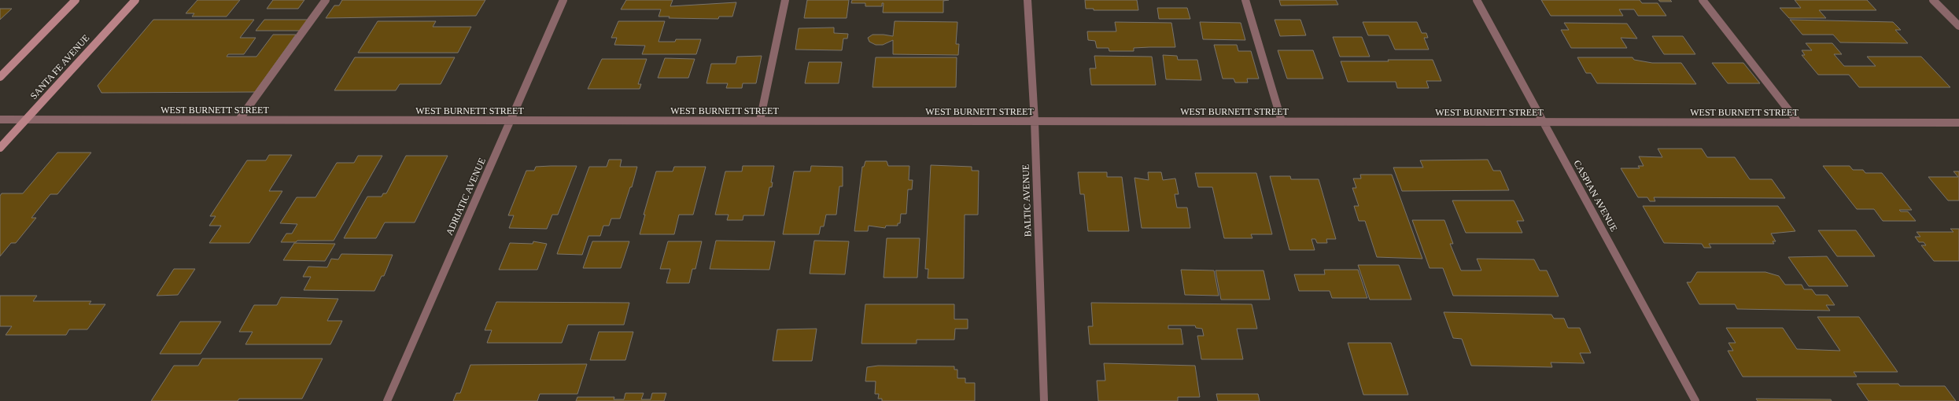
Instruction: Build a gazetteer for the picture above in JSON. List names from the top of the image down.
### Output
{
  "streets": {
    "main road": ["SANTA FE AVENUE"],
    "street": [
      "WEST BURNETT STREET",
      "CASPIAN AVENUE",
      "ADRIATIC AVENUE",
      "BALTIC AVENUE"
    ]
  },
  "crossings": [
    ["SANTA FE AVENUE", "WEST BURNETT STREET"],
    ["WEST BURNETT STREET", "CASPIAN AVENUE"],
    ["WEST BURNETT STREET", "ADRIATIC AVENUE"],
    ["WEST BURNETT STREET", "BALTIC AVENUE"]
  ]
}
